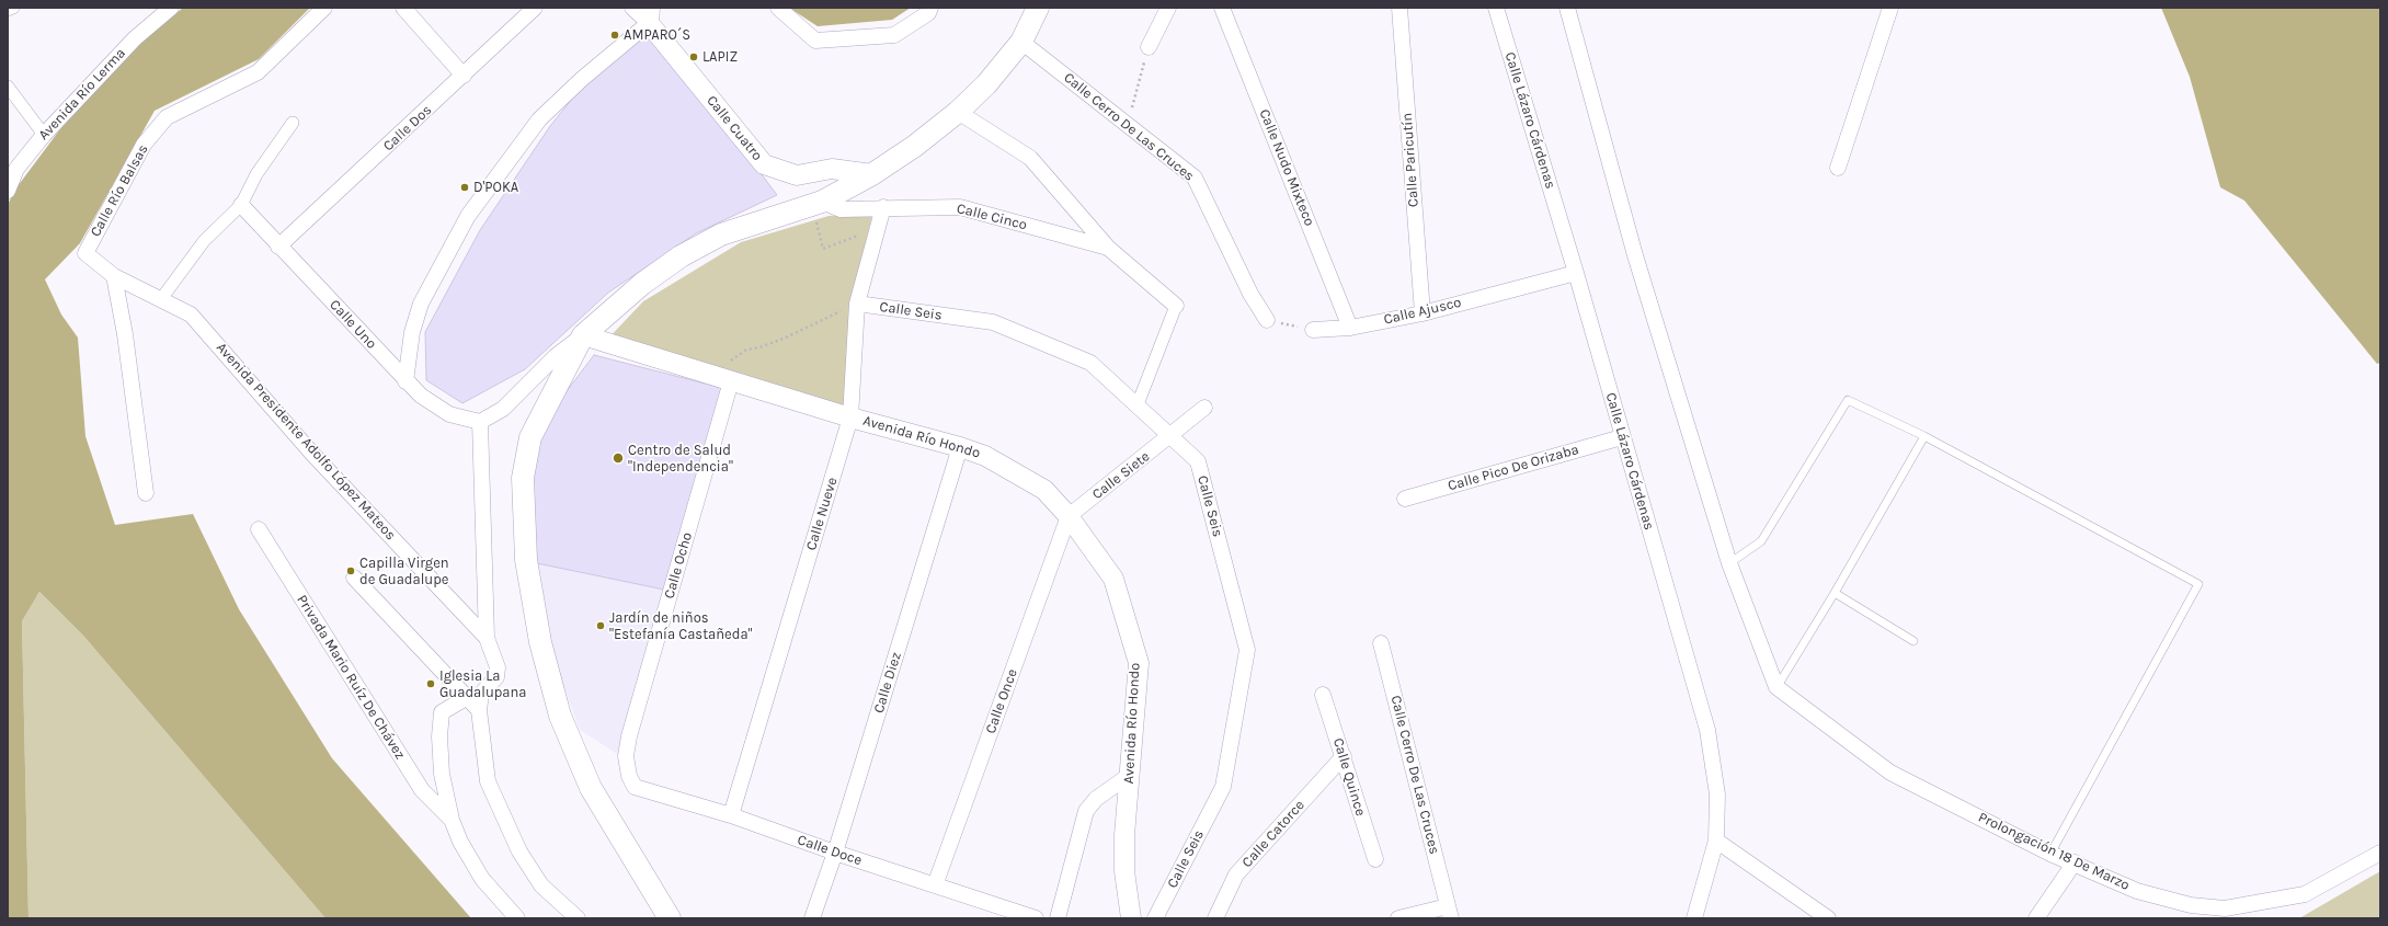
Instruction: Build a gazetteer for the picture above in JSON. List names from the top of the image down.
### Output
{
  "streets": {
    "street": [
      "Avenida Río Lerma",
      "Calle Lázaro Cárdenas",
      "Calle Cerro De Las Cruces",
      "Calle Dos",
      "Calle Cuatro",
      "Calle Paricutín",
      "Calle Nudo Mixteco",
      "Calle Río Balsas",
      "Calle Cinco",
      "Calle Seis",
      "Calle Ajusco",
      "Calle Uno",
      "Avenida Río Hondo",
      "Avenida Presidente Adolfo López Mateos",
      "Calle Pico De Orizaba",
      "Calle Siete",
      "Calle Nueve",
      "Calle Ocho",
      "Privada Mario Ruíz De Chávez",
      "Calle Diez",
      "Calle Once",
      "Calle Quince",
      "Calle Catorce",
      "Calle Doce",
      "Prolongación 18 De Marzo"
    ]
  },
  "crossings": [
    ["Calle Lázaro Cárdenas", "Calle Ajusco"],
    ["Calle Lázaro Cárdenas", "Calle Pico De Orizaba"],
    ["Calle Dos", "Calle Uno"],
    ["Calle Paricutín", "Calle Ajusco"],
    ["Calle Nudo Mixteco", "Calle Ajusco"],
    ["Calle Río Balsas", "Avenida Presidente Adolfo López Mateos"],
    ["Calle Cinco", "Calle Nueve"],
    ["Calle Seis", "Calle Siete"],
    ["Calle Seis", "Calle Nueve"],
    ["Avenida Río Hondo", "Calle Siete"],
    ["Avenida Río Hondo", "Calle Nueve"],
    ["Avenida Río Hondo", "Calle Ocho"],
    ["Avenida Río Hondo", "Calle Diez"],
    ["Avenida Río Hondo", "Calle Once"],
    ["Calle Siete", "Calle Once"],
    ["Calle Nueve", "Calle Doce"],
    ["Calle Ocho", "Calle Doce"],
    ["Calle Diez", "Calle Doce"],
    ["Calle Once", "Calle Doce"],
    ["Calle Quince", "Calle Catorce"]
  ],
  "places": [
    "AMPARO´S",
    "LAPIZ",
    "D'POKA",
    "Centro de Salud \"Independencia\"",
    "Capilla Virgen de Guadalupe",
    "Jardín de niños \"Estefanía Castañeda\"",
    "Iglesia La Guadalupana"
  ]
}
